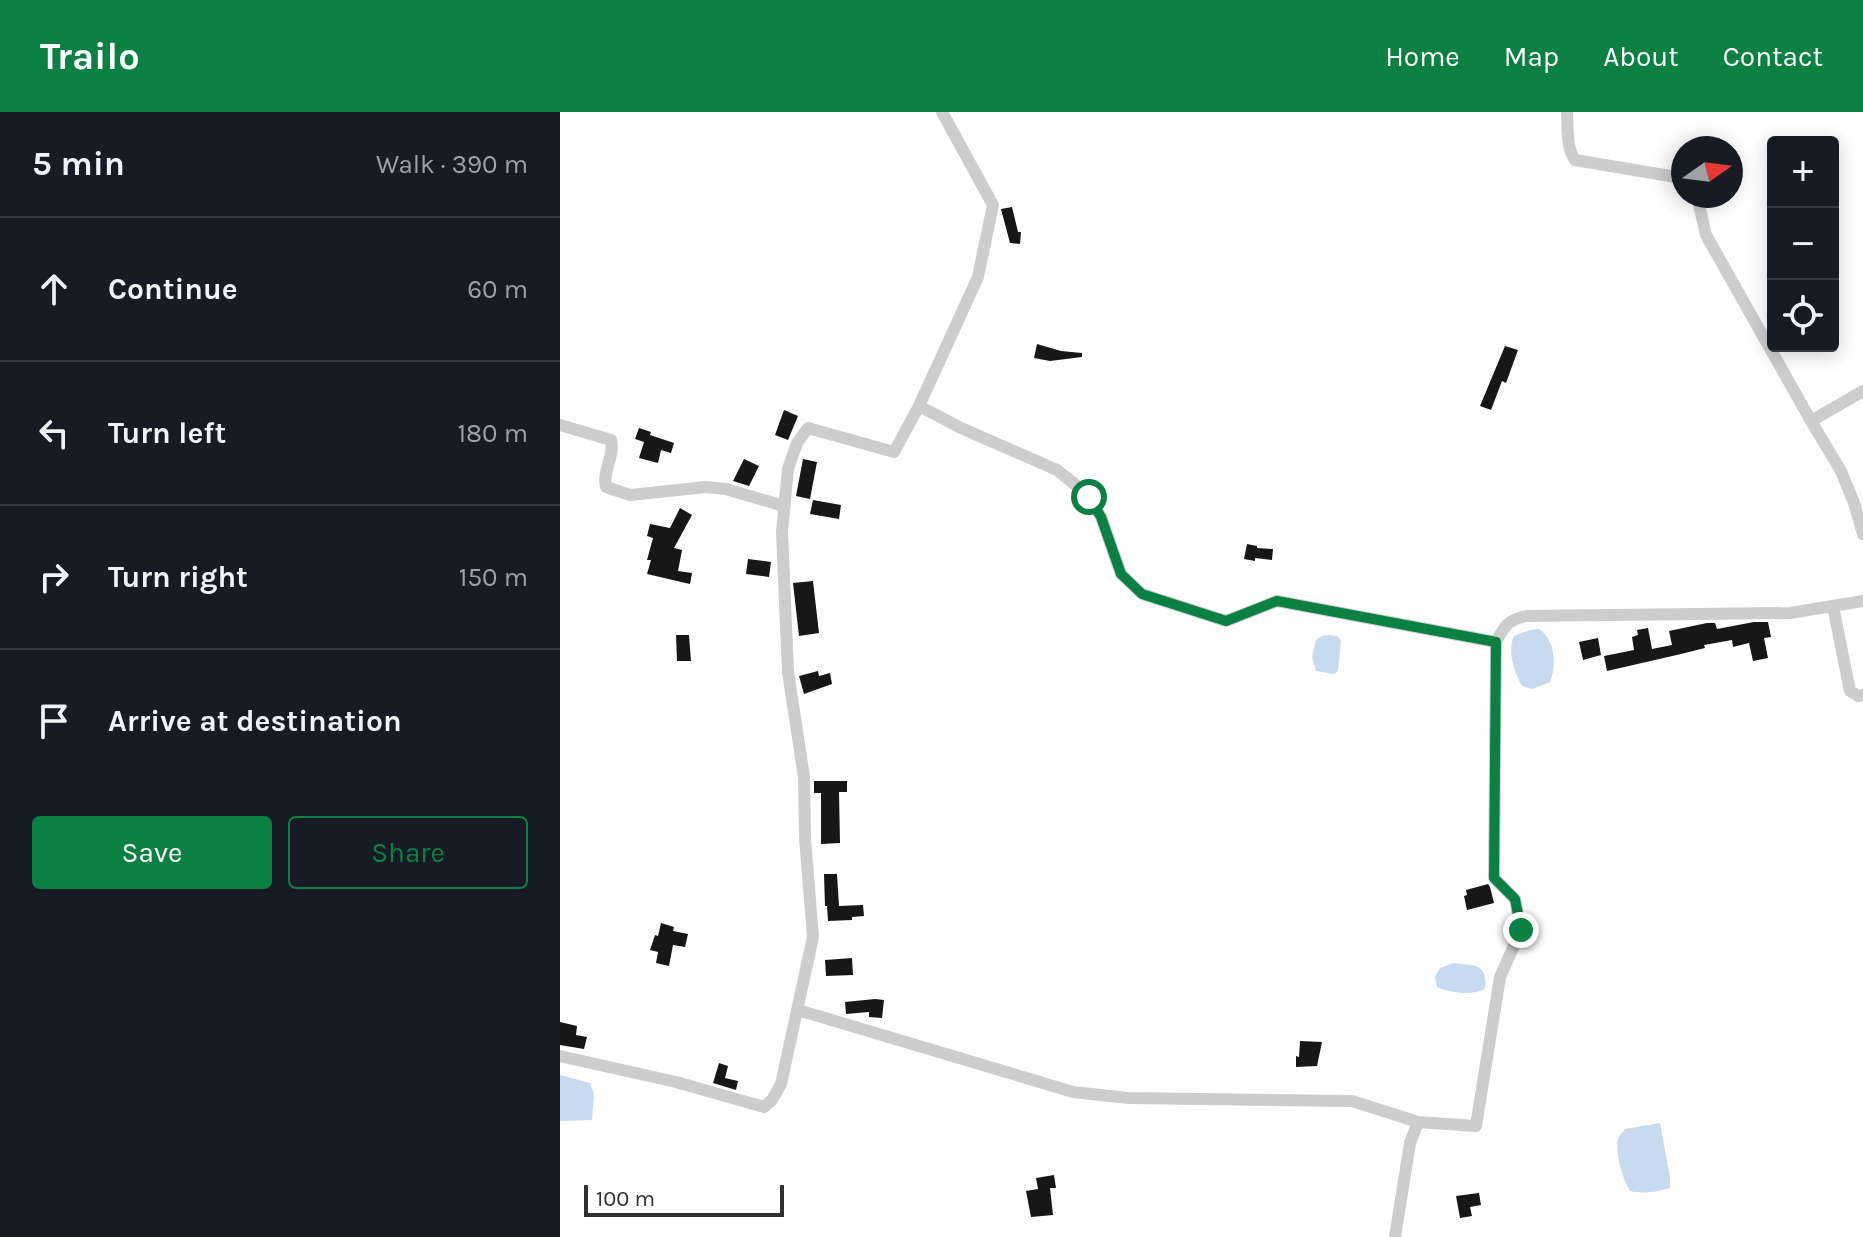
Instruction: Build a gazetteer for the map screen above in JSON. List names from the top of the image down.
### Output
{
  "scale_bar": "100 m",
  "north": "right",
  "page": {
    "header": "Trailo",
    "nav": [
      "Home",
      "Map",
      "About",
      "Contact"
    ],
    "heading": ["5 min", "Walk · 390 m"],
    "map_buttons": ["+", "−"],
    "list": [
      ["Continue", "60 m"],
      ["Turn left", "180 m"],
      ["Turn right", "150 m"],
      "Arrive at destination"
    ],
    "buttons": ["Save", "Share"],
    "scale": "100 m"
  }
}
